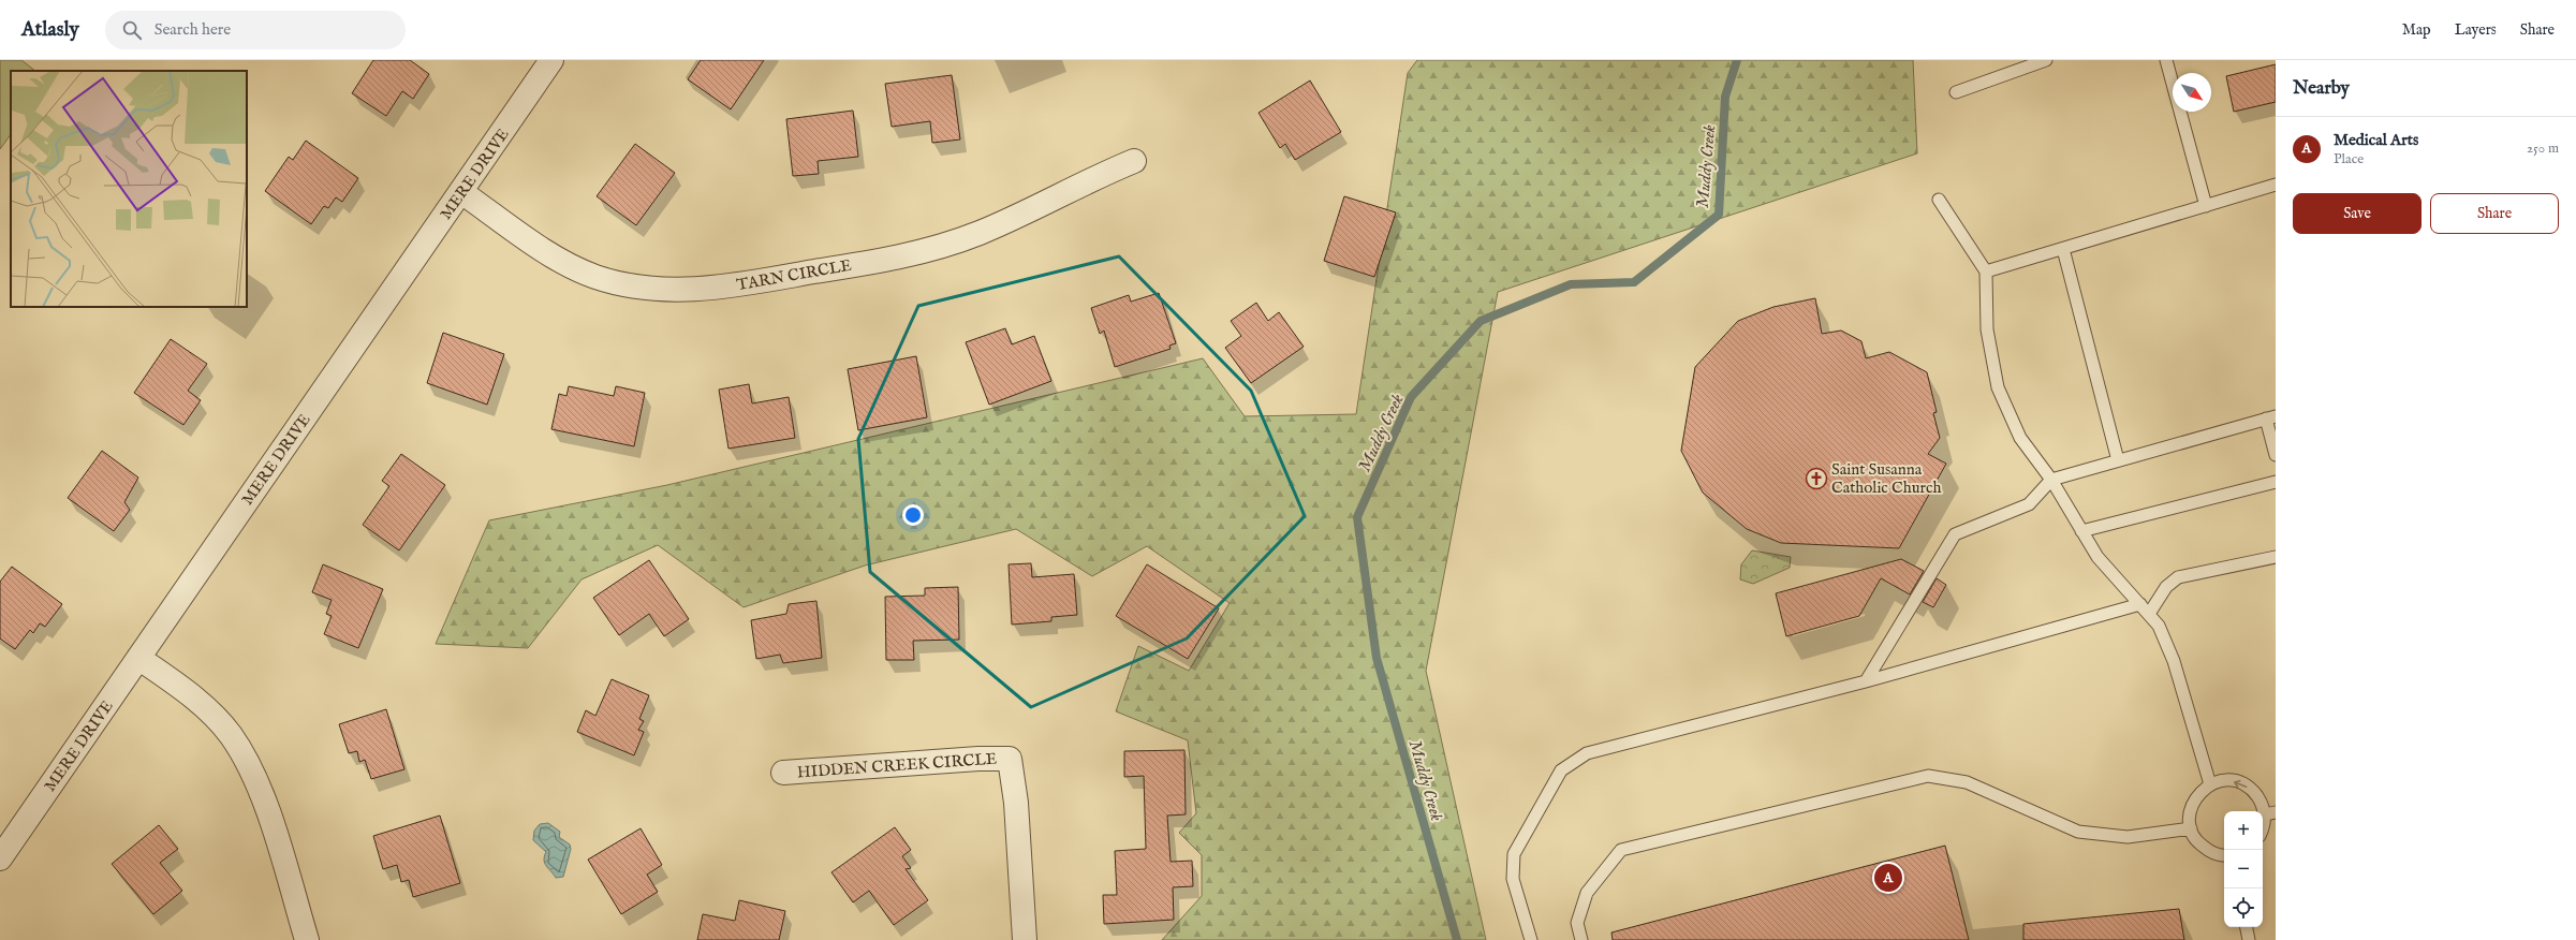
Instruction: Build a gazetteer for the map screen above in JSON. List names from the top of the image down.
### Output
{
  "streets": {
    "street": ["MERE DRIVE", "TARN CIRCLE", "HIDDEN CREEK CIRCLE"]
  },
  "crossings": [
    ["MERE DRIVE", "TARN CIRCLE"]
  ],
  "water": ["Muddy Creek"],
  "places": {
    "church": ["Saint Susanna Catholic Church"]
  },
  "north": "bottom right",
  "page": {
    "header": "Atlasly",
    "search": "Search here",
    "nav": ["Map", "Layers", "Share"],
    "heading": "Nearby",
    "list": [
      {
        "mark": "A",
        "name": "Medical Arts",
        "note": "Place",
        "value": "250 m"
      }
    ],
    "buttons": ["Save", "Share"],
    "map_buttons": ["+", "−"],
    "pins": "A"
  }
}
